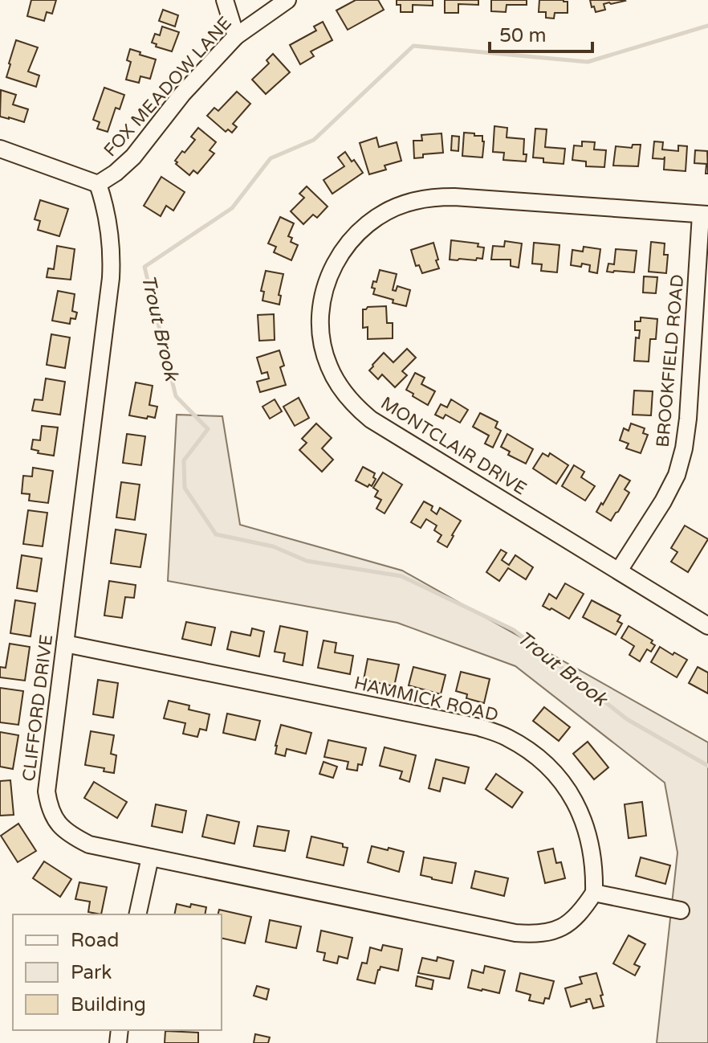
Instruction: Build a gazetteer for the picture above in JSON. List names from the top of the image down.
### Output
{
  "streets": {
    "street": [
      "FOX MEADOW LANE",
      "BROOKFIELD ROAD",
      "MONTCLAIR DRIVE",
      "HAMMICK ROAD",
      "CLIFFORD DRIVE"
    ]
  },
  "crossings": [
    ["FOX MEADOW LANE", "CLIFFORD DRIVE"],
    ["BROOKFIELD ROAD", "MONTCLAIR DRIVE"],
    ["HAMMICK ROAD", "CLIFFORD DRIVE"]
  ],
  "water": ["Trout Brook"],
  "legend": ["Road", "Park", "Building"],
  "scale_bar": "50 m"
}
